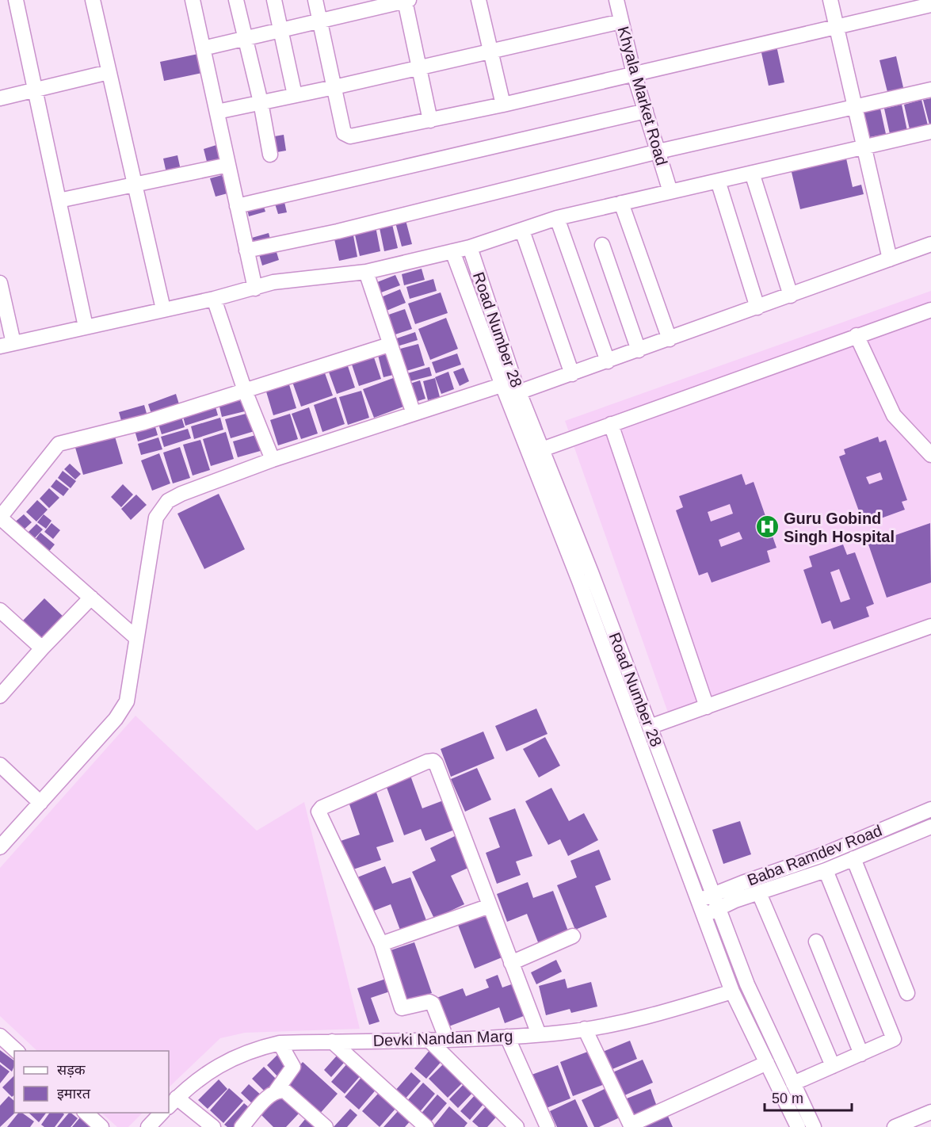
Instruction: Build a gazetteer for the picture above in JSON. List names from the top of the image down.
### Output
{
  "streets": {
    "street": [
      "Khyala Market Road",
      "Road Number 28",
      "Baba Ramdev Road",
      "Devki Nandan Marg"
    ]
  },
  "crossings": [
    ["Road Number 28", "Baba Ramdev Road"],
    ["Road Number 28", "Devki Nandan Marg"]
  ],
  "places": {
    "hospital": ["Guru Gobind Singh Hospital"]
  },
  "legend": ["सड़क", "इमारत"],
  "scale_bar": "50 m"
}
